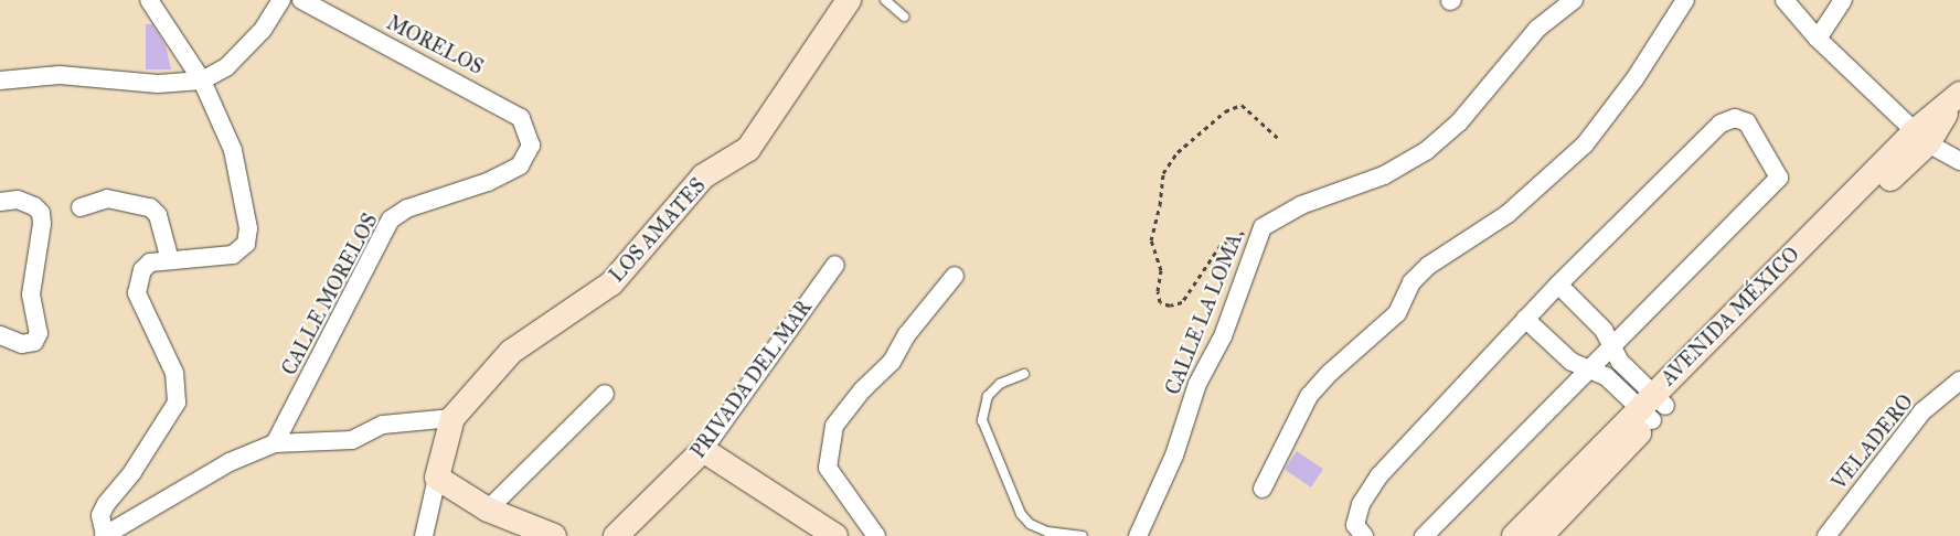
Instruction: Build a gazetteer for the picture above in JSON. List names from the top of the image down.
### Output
{
  "streets": {
    "street": [
      "MORELOS",
      "LOS AMATES",
      "CALLE MORELOS",
      "CALLE LA LOMA",
      "AVENIDA MÉXICO",
      "PRIVADA DEL MAR",
      "VELADERO"
    ]
  },
  "crossings": [
    ["MORELOS", "CALLE MORELOS"]
  ]
}
